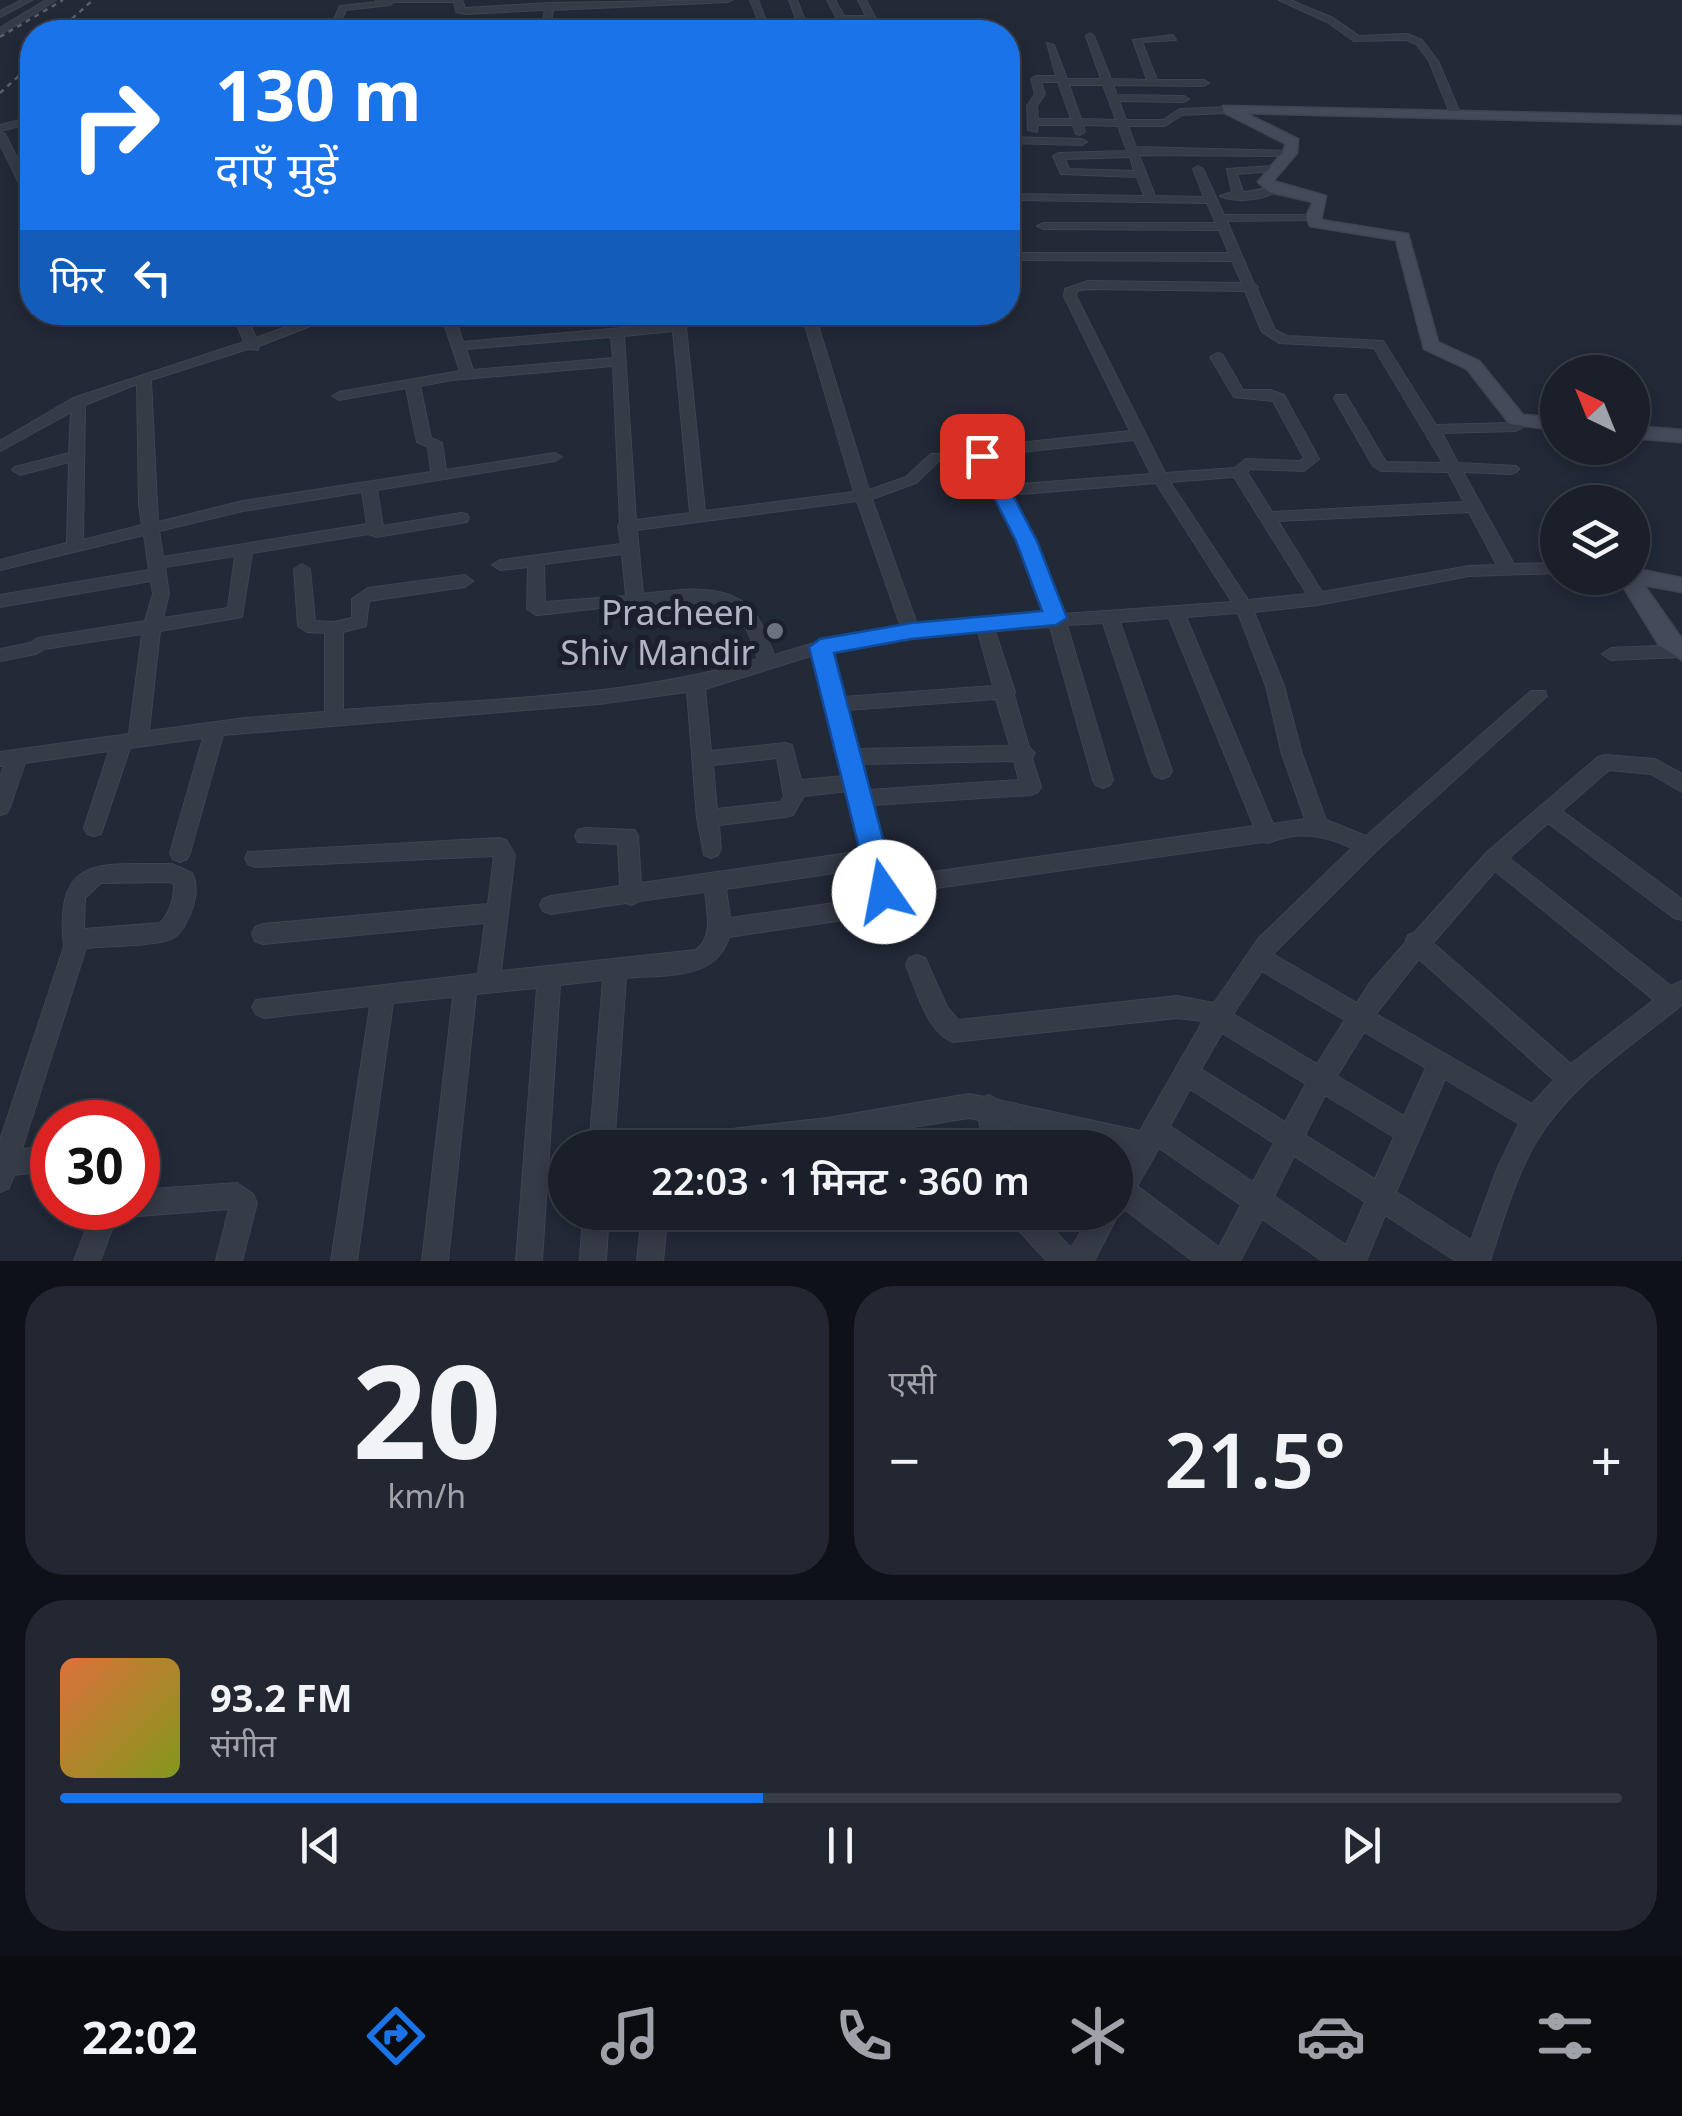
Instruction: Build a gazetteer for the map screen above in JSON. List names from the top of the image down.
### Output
{
  "places": ["Pracheen Shiv Mandir"],
  "north": "top left",
  "page": {
    "turn": ["130 m", "दाएँ मुड़ें"],
    "then": "फिर",
    "limit": "30",
    "trip": "22:03 · 1 मिनट · 360 m",
    "tile": [
      ["20", "km/h"],
      "एसी"
    ],
    "heat": ["−", "21.5°", "+"],
    "song": ["93.2 FM", "संगीत"],
    "tabs": "22:02"
  }
}
